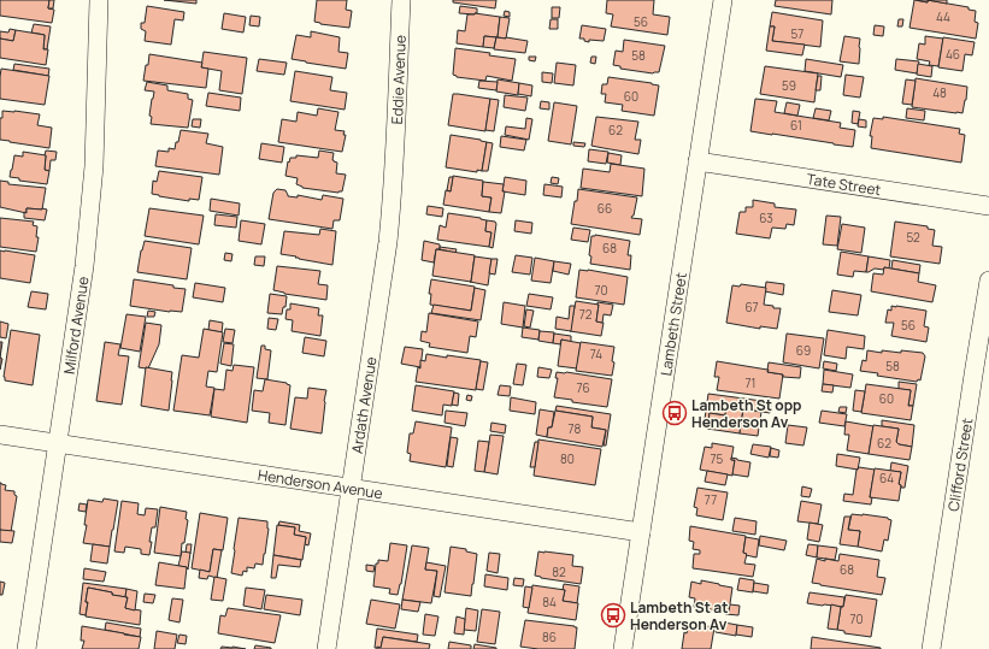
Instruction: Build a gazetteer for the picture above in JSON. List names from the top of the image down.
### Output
{
  "streets": {
    "street": [
      "Eddie Avenue",
      "Tate Street",
      "Lambeth Street",
      "Milford Avenue",
      "Ardath Avenue",
      "Clifford Street",
      "Henderson Avenue"
    ]
  },
  "crossings": [
    ["Eddie Avenue", "Ardath Avenue"],
    ["Tate Street", "Lambeth Street"],
    ["Lambeth Street", "Henderson Avenue"],
    ["Milford Avenue", "Henderson Avenue"],
    ["Ardath Avenue", "Henderson Avenue"]
  ],
  "places": {
    "bus stop": ["Lambeth St opp Henderson Av", "Lambeth St at Henderson Av"]
  },
  "house_numbers": [
    "44",
    "56",
    "57",
    "46",
    "58",
    "59",
    "48",
    "60",
    "61",
    "62",
    "66",
    "63",
    "52",
    "68",
    "70",
    "67",
    "72",
    "56",
    "69",
    "74",
    "58",
    "71",
    "76",
    "60",
    "78",
    "62",
    "80",
    "75",
    "64",
    "77",
    "68",
    "82",
    "84",
    "70",
    "86"
  ]
}
